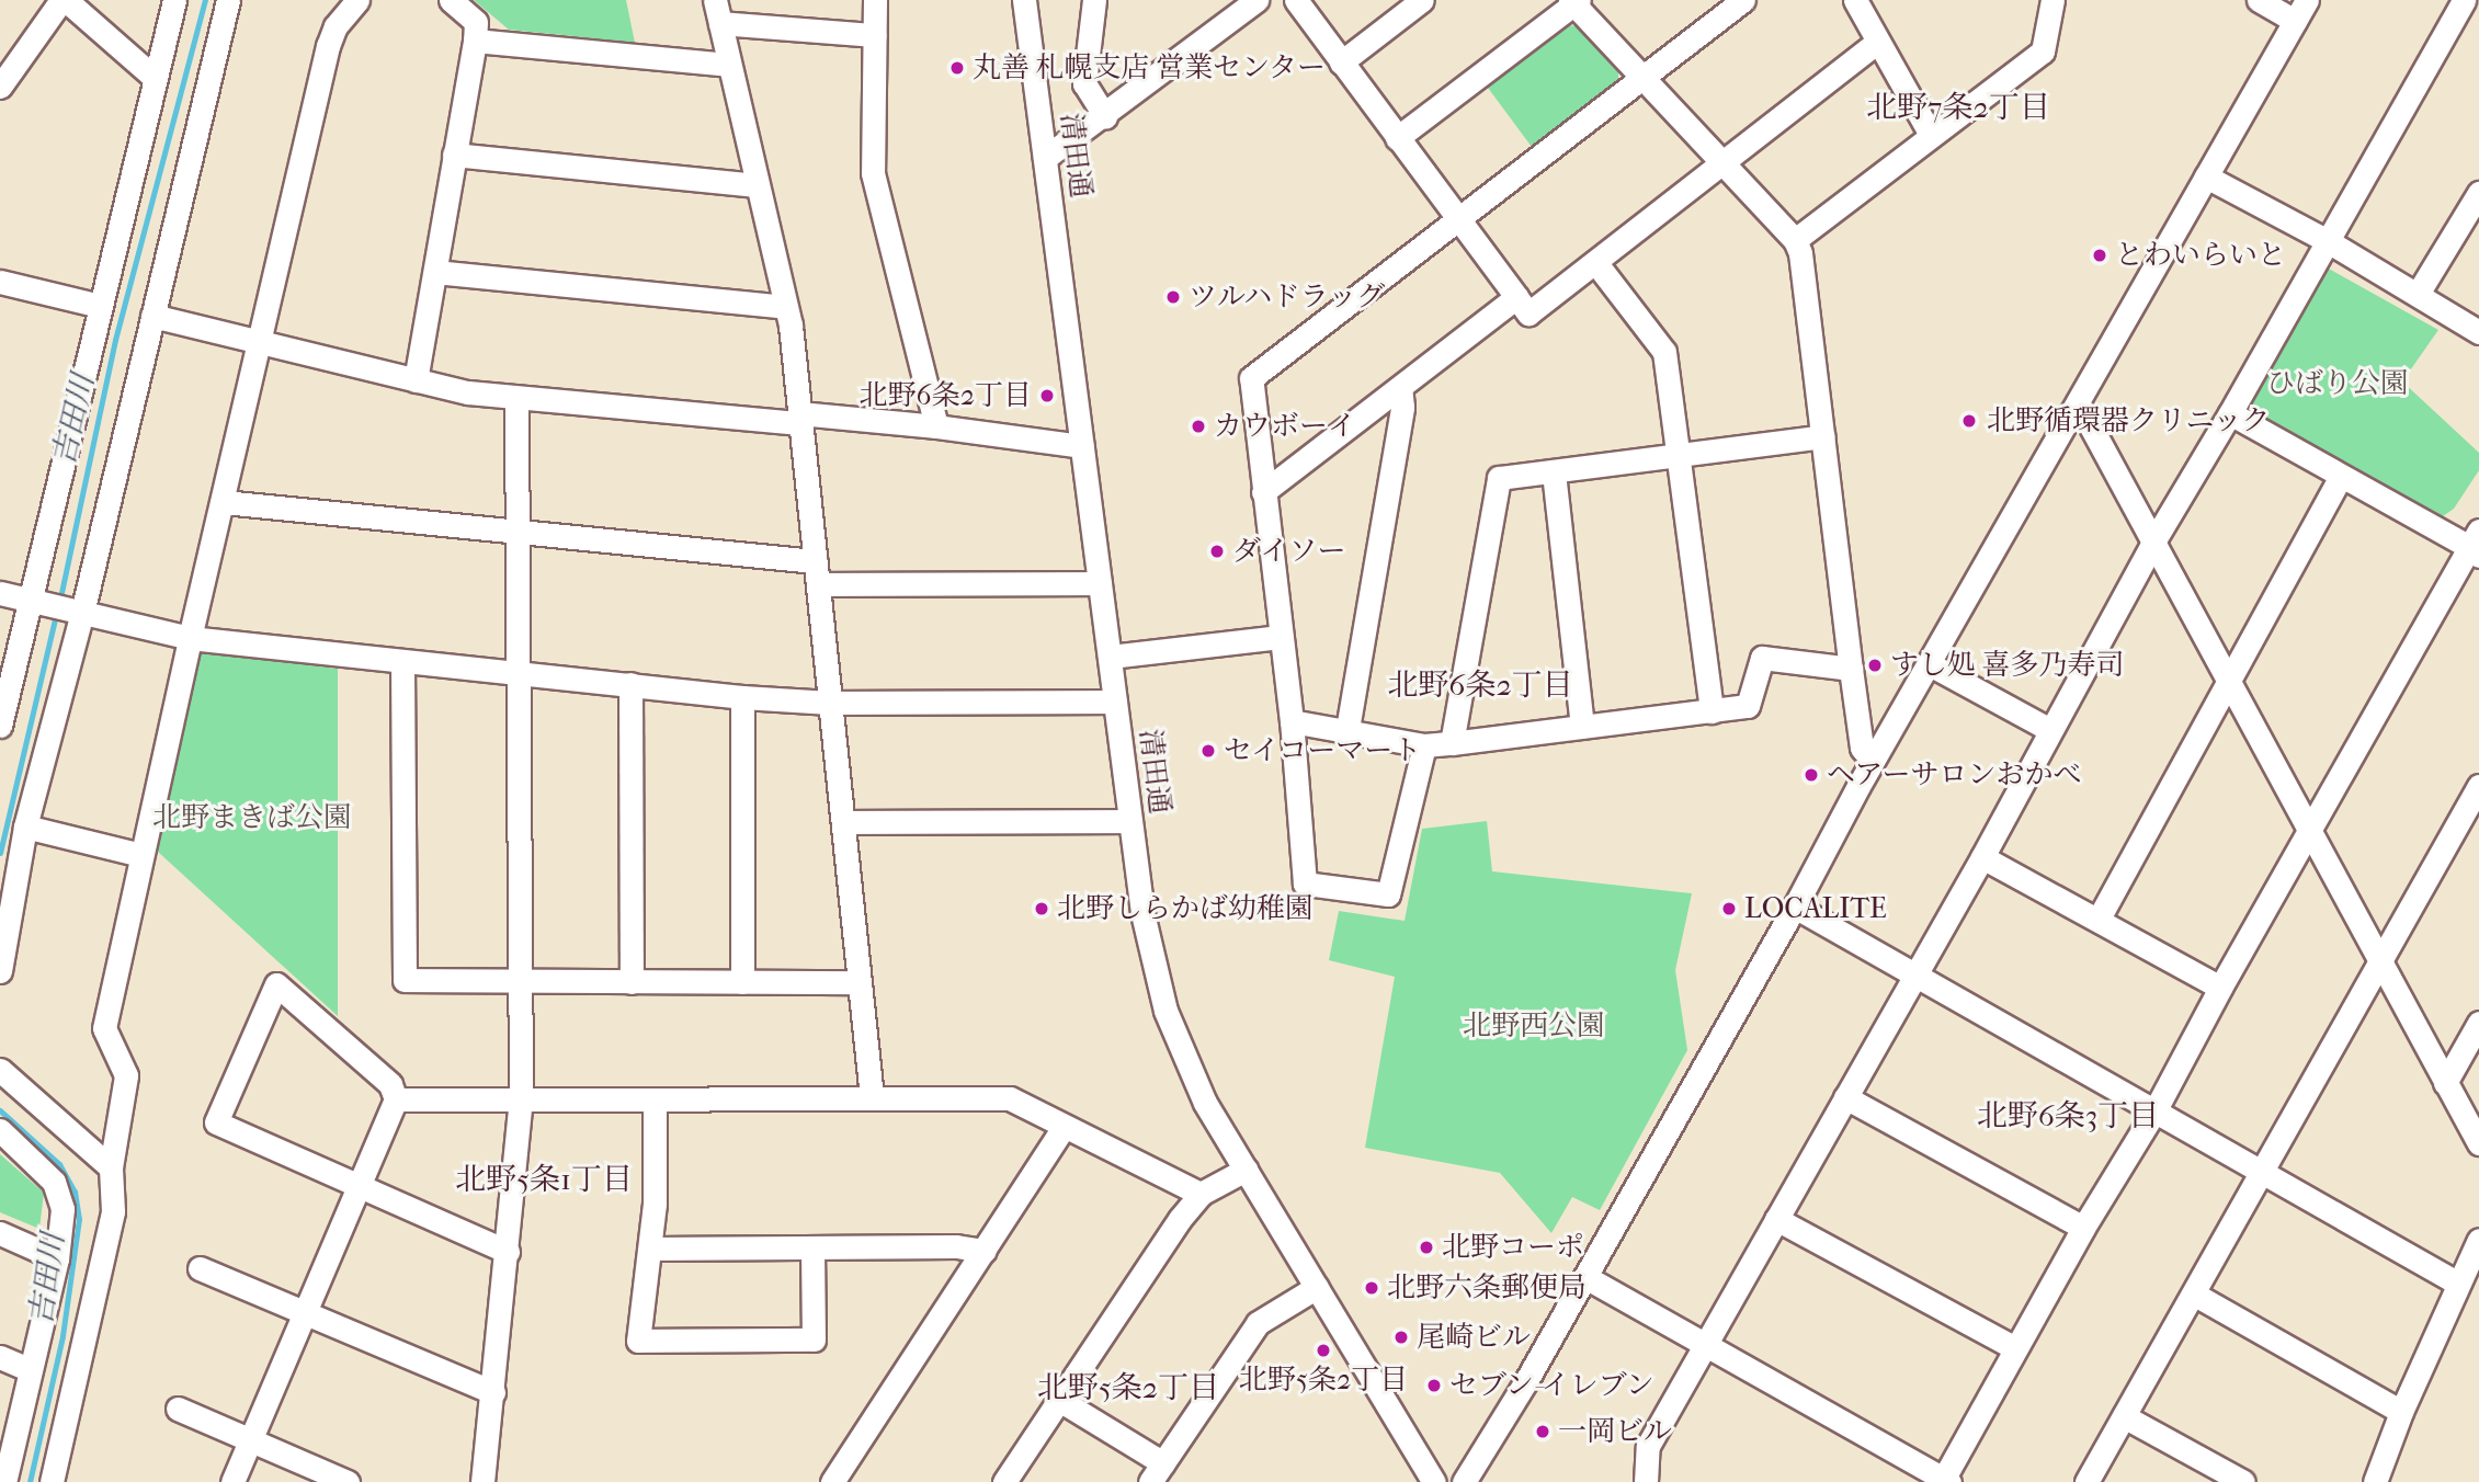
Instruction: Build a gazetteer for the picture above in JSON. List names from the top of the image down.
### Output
{
  "streets": {
    "street": ["清田通"]
  },
  "districts": [
    "北野7条2丁目",
    "北野6条2丁目",
    "北野6条3丁目",
    "北野5条1丁目",
    "北野5条2丁目"
  ],
  "water": ["吉田川"],
  "parks": ["ひばり公園", "北野まきば公園", "北野西公園"],
  "places": [
    "丸善 札幌支店 営業センター",
    "とわいらいと",
    "ツルハドラッグ",
    "北野6条2丁目",
    "北野循環器クリニック",
    "カウボーイ",
    "ダイソー",
    "すし処 喜多乃寿司",
    "セイコーマート",
    "ヘアーサロンおかべ",
    "北野しらかば幼稚園",
    "LOCALITE",
    "北野コーポ",
    "北野六条郵便局",
    "尾崎ビル",
    "北野5条2丁目",
    "セブン-イレブン",
    "一岡ビル"
  ]
}
